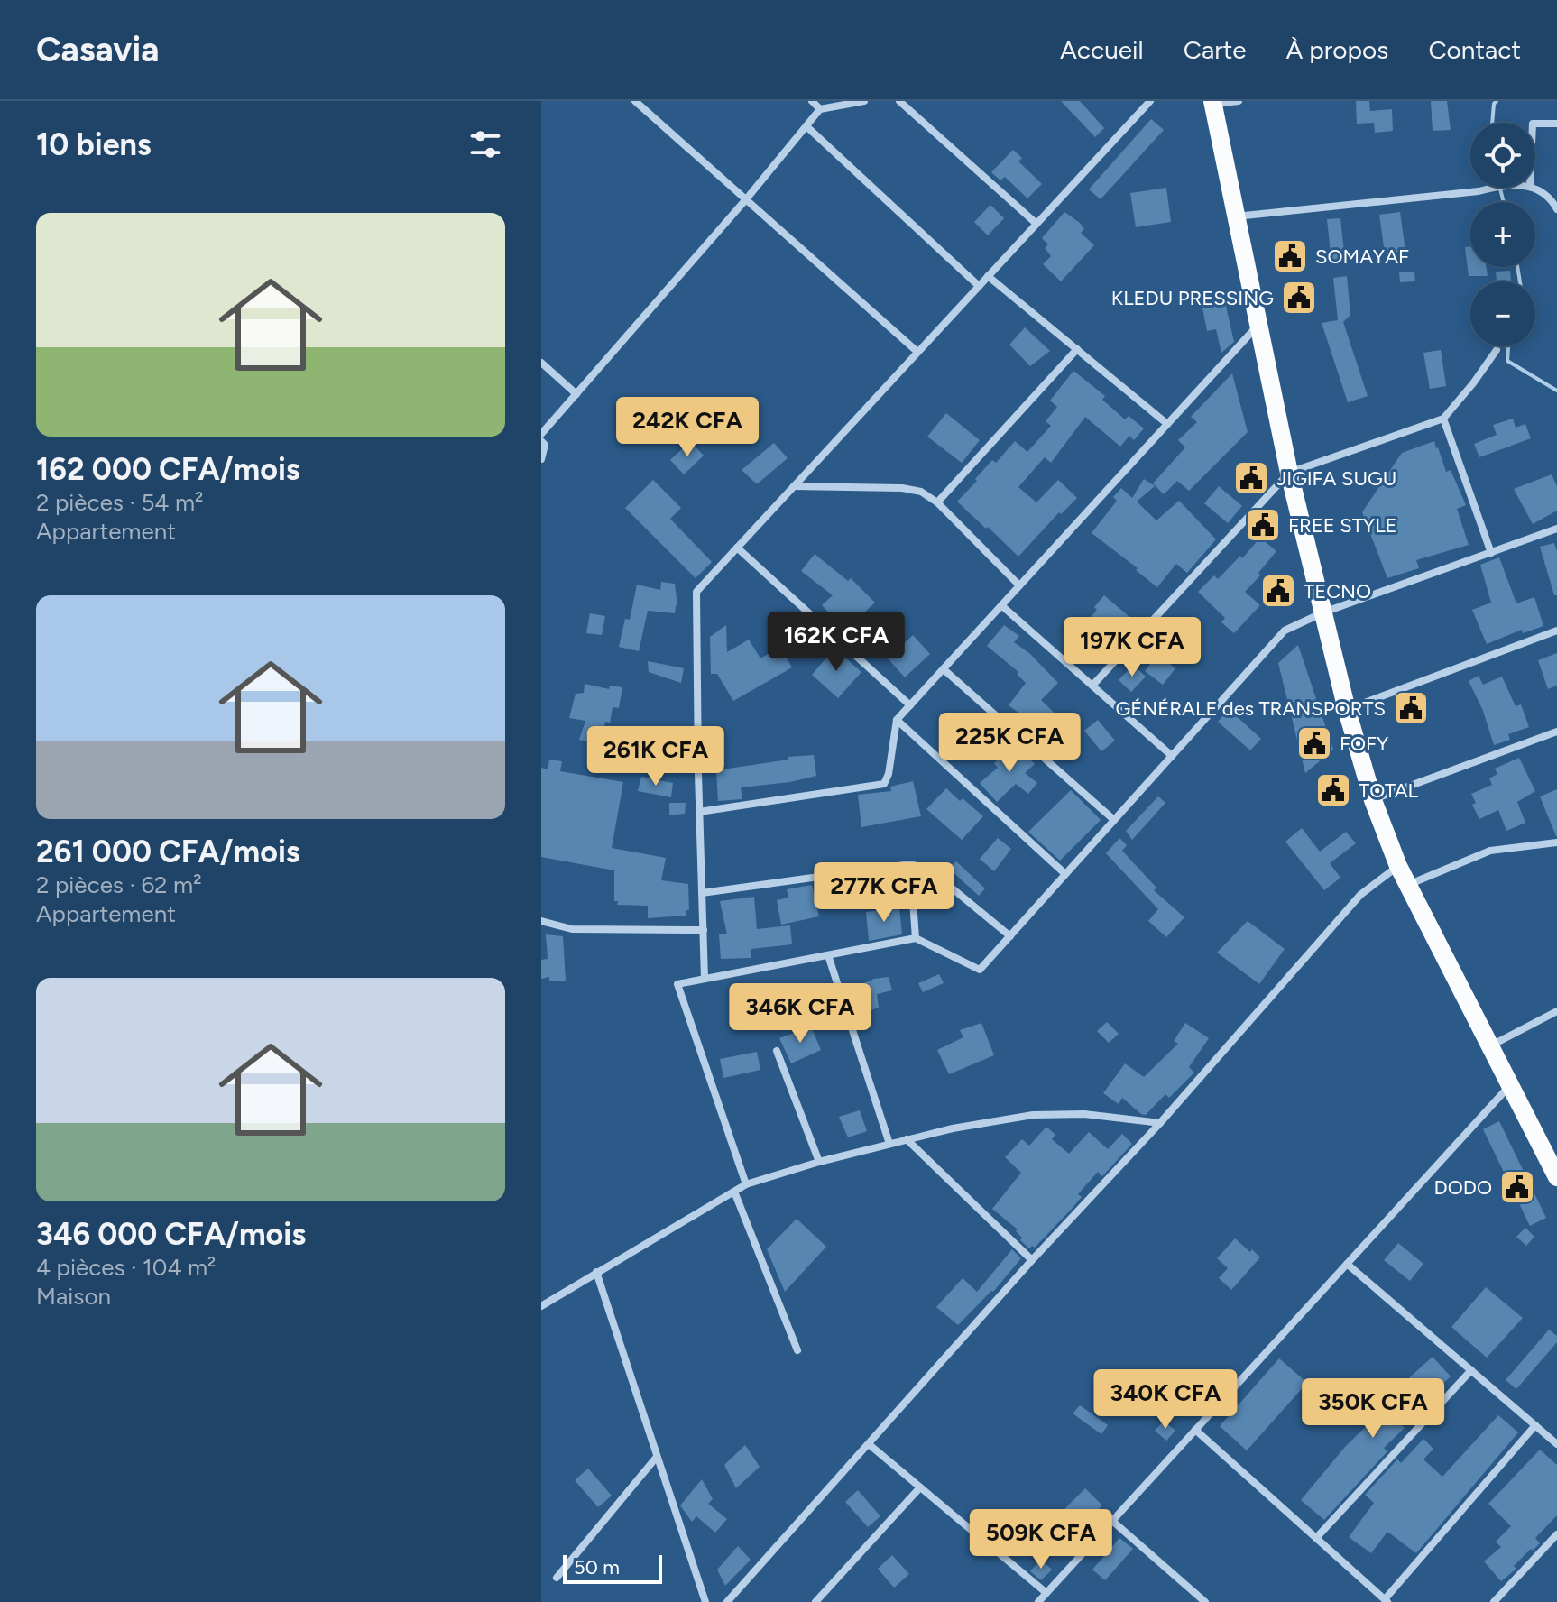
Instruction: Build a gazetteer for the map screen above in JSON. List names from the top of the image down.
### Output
{
  "places": {
    "public building": [
      "SOMAYAF",
      "KLEDU PRESSING",
      "JIGIFA SUGU",
      "FREE STYLE",
      "TECNO",
      "GÉNÉRALE des TRANSPORTS",
      "FOFY",
      "TOTAL",
      "DODO"
    ]
  },
  "scale_bar": "50 m",
  "page": {
    "header": "Casavia",
    "nav": [
      "Accueil",
      "Carte",
      "À propos",
      "Contact"
    ],
    "heading": "10 biens",
    "map_buttons": ["+", "−"],
    "list": [
      {
        "name": "162 000 CFA/mois",
        "note": "2 pièces · 54 m² · Appartement"
      },
      {
        "name": "261 000 CFA/mois",
        "note": "2 pièces · 62 m² · Appartement"
      },
      {
        "name": "346 000 CFA/mois",
        "note": "4 pièces · 104 m² · Maison"
      }
    ],
    "price": [
      "242K CFA",
      "162K CFA",
      "197K CFA",
      "225K CFA",
      "261K CFA",
      "277K CFA",
      "346K CFA",
      "340K CFA",
      "350K CFA",
      "509K CFA"
    ],
    "scale": "50 m"
  }
}
